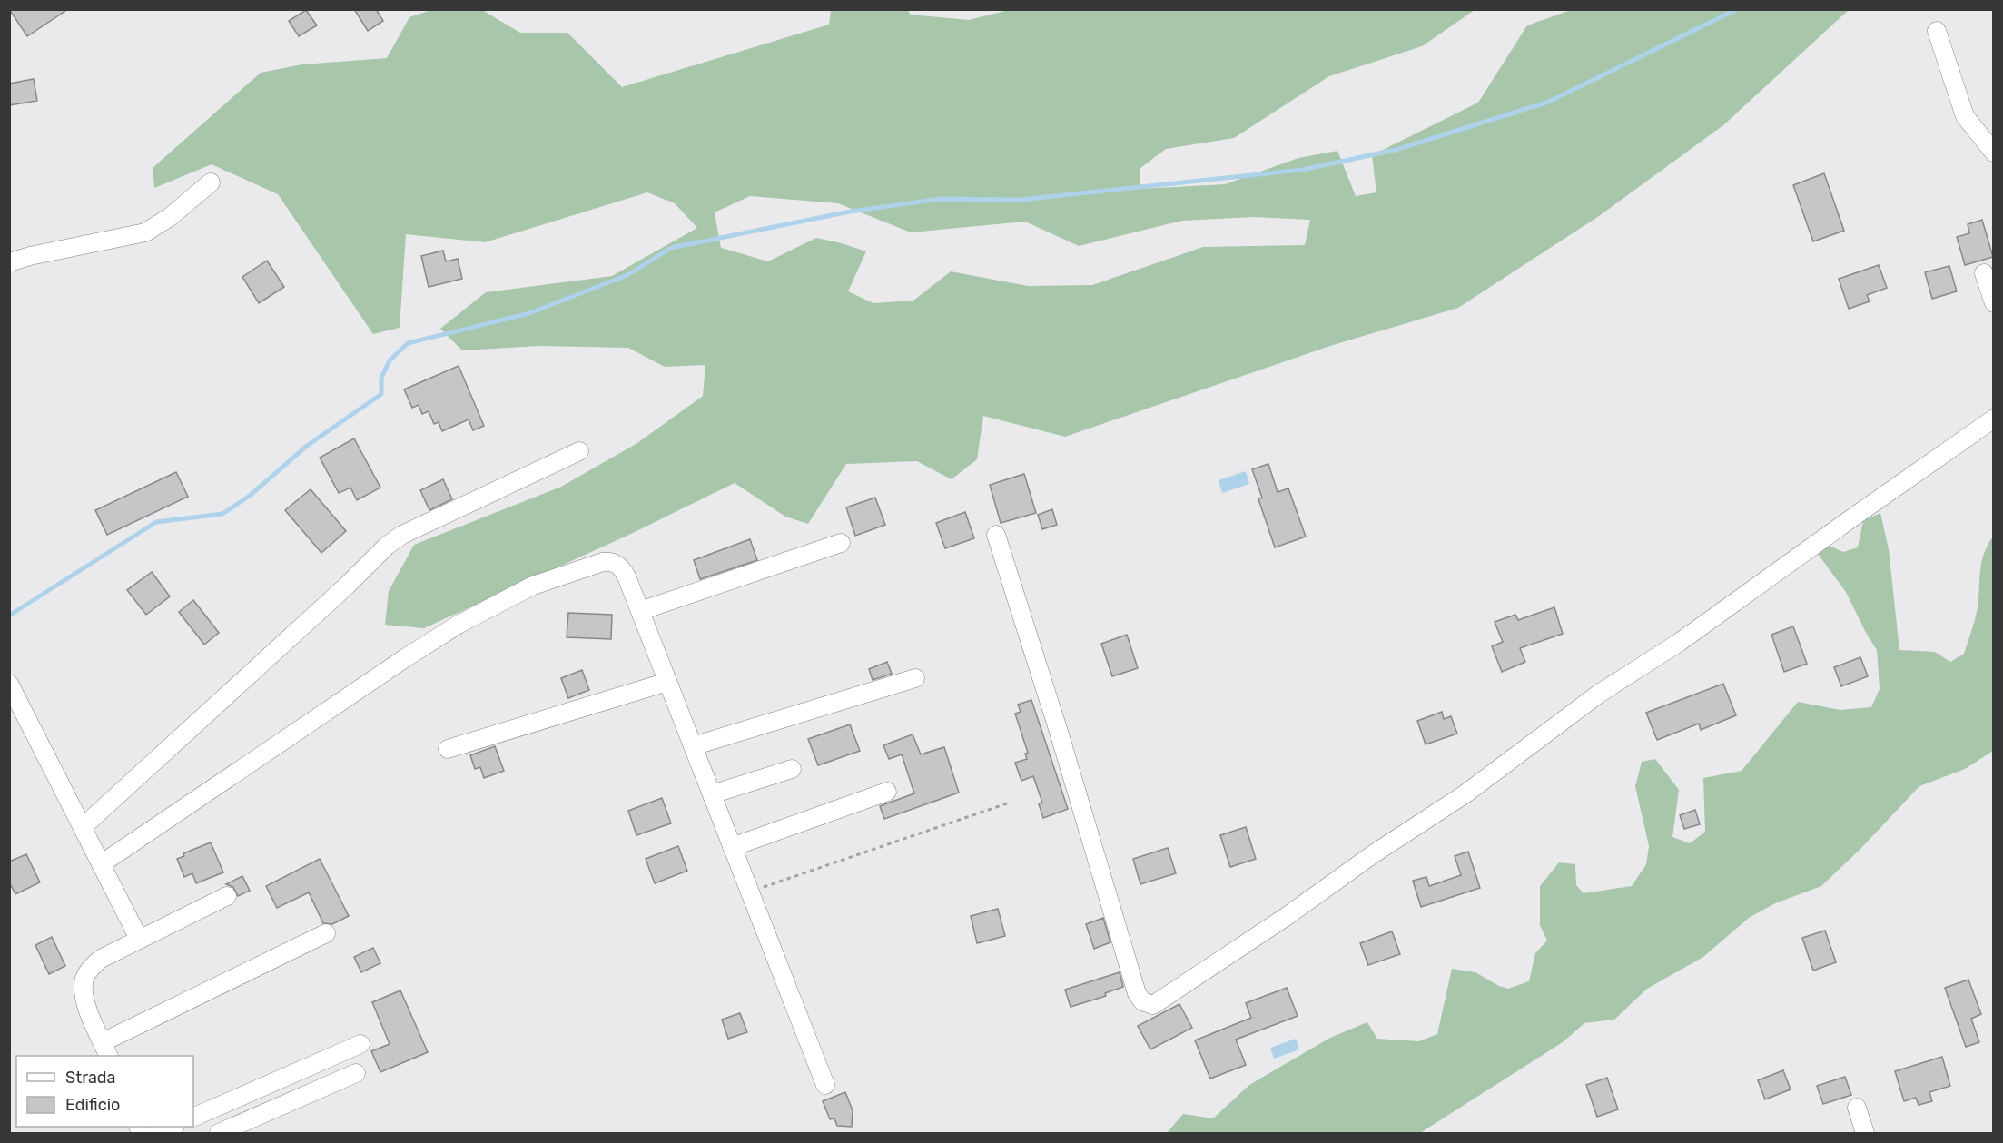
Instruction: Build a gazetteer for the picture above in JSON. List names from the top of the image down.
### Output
{
  "legend": ["Strada", "Edificio"]
}
